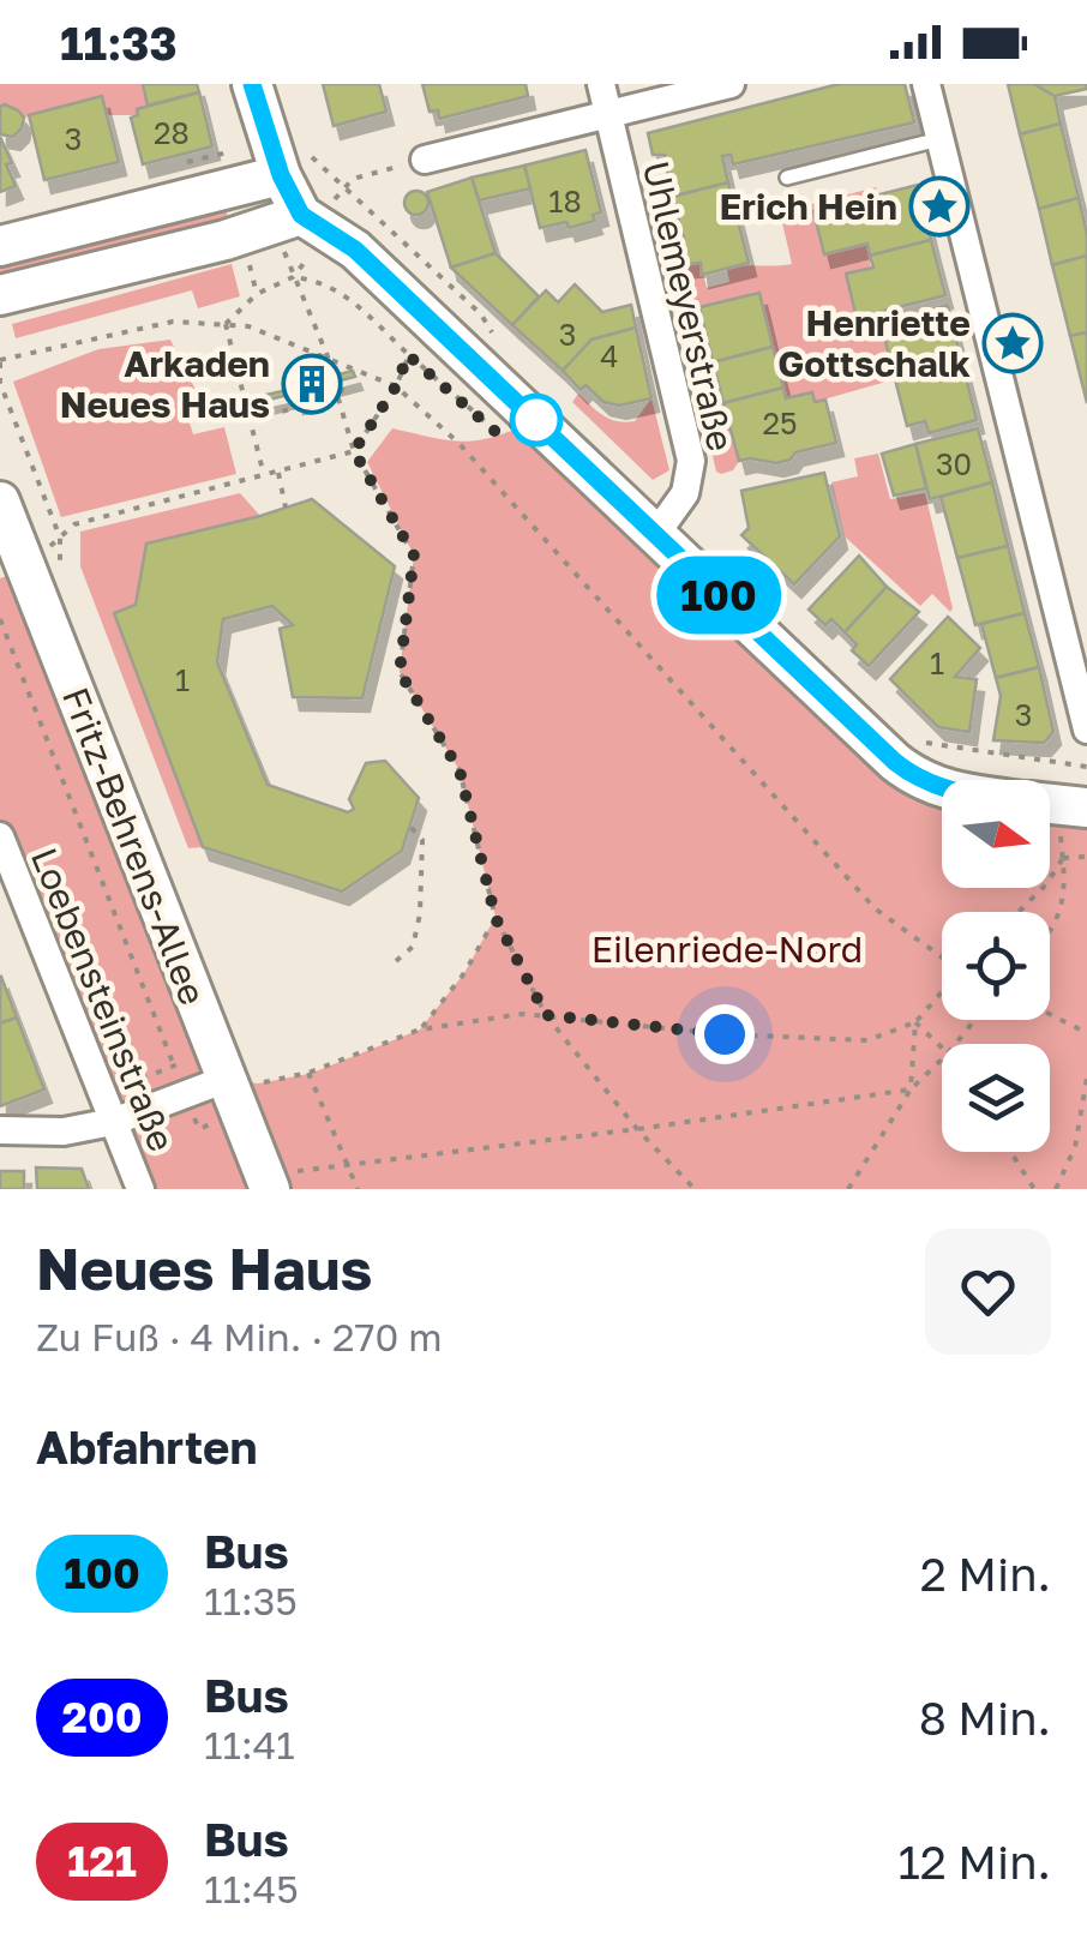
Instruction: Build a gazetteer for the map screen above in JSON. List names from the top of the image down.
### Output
{
  "streets": {
    "street": ["Uhlemeyerstraße", "Fritz-Behrens-Allee", "Loebensteinstraße"]
  },
  "parks": ["Eilenriede-Nord"],
  "places": {
    "place": ["Erich Hein", "Henriette Gottschalk"],
    "building": ["Arkaden Neues Haus"]
  },
  "lines": ["bus line 100"],
  "house_numbers": [
    "28",
    "3",
    "18",
    "3",
    "4",
    "25",
    "30",
    "1",
    "1",
    "3"
  ],
  "north": "right",
  "page": {
    "status": "11:33",
    "on_map": "100",
    "heading": [
      ["Neues Haus", "Zu Fuß · 4 Min. · 270 m"],
      "Abfahrten"
    ],
    "list": [
      {
        "mark": "100",
        "name": "Bus",
        "note": "11:35",
        "value": "2 Min."
      },
      {
        "mark": "200",
        "name": "Bus",
        "note": "11:41",
        "value": "8 Min."
      },
      {
        "mark": "121",
        "name": "Bus",
        "note": "11:45",
        "value": "12 Min."
      }
    ]
  }
}
